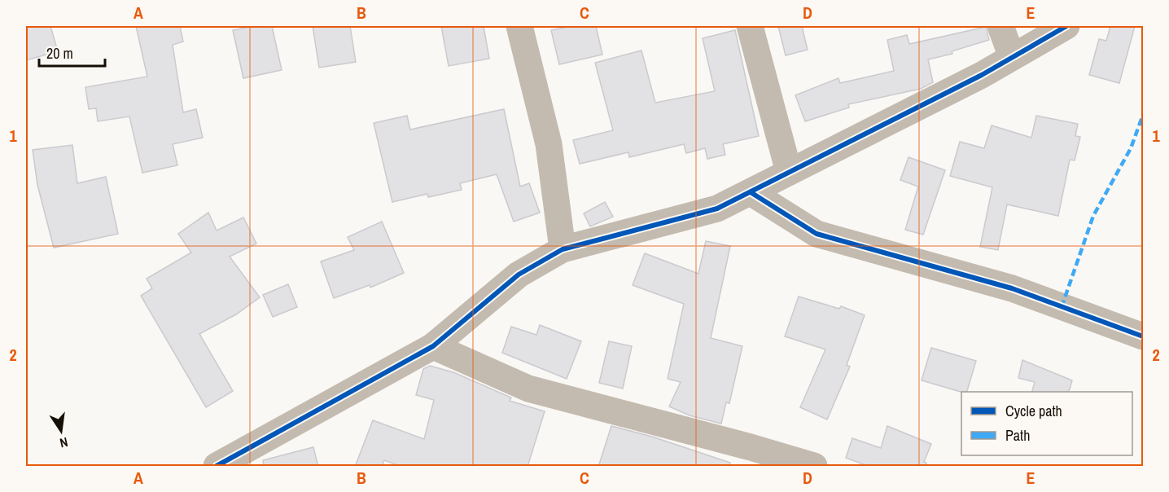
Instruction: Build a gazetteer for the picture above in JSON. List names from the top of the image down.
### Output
{
  "legend": ["Cycle path", "Path"],
  "scale_bar": "20 m",
  "north": "bottom",
  "grid": {
    "columns": [
      "A",
      "B",
      "C",
      "D",
      "E"
    ],
    "rows": ["1", "2"]
  }
}
